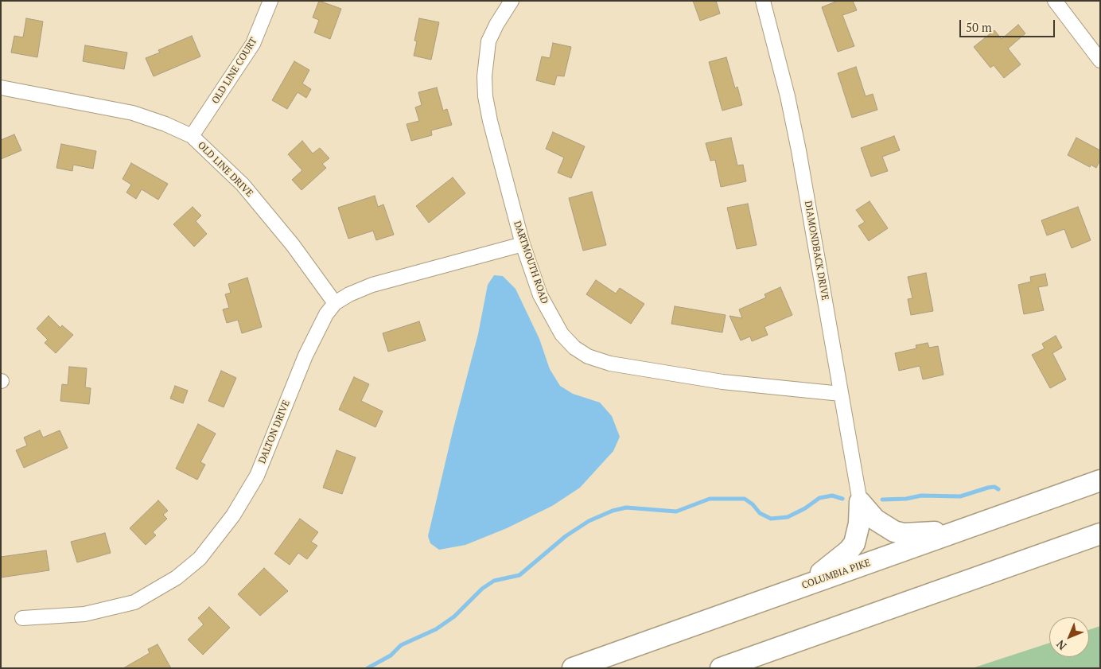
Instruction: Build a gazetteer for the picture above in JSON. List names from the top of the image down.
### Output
{
  "streets": {
    "highway": ["COLUMBIA PIKE"],
    "street": [
      "OLD LINE COURT",
      "OLD LINE DRIVE",
      "DIAMONDBACK DRIVE",
      "DARTMOUTH ROAD",
      "DALTON DRIVE"
    ]
  },
  "crossings": [
    ["OLD LINE COURT", "OLD LINE DRIVE"],
    ["OLD LINE DRIVE", "DALTON DRIVE"],
    ["DIAMONDBACK DRIVE", "DARTMOUTH ROAD"],
    ["DARTMOUTH ROAD", "DALTON DRIVE"]
  ],
  "scale_bar": "50 m",
  "north": "bottom left"
}
